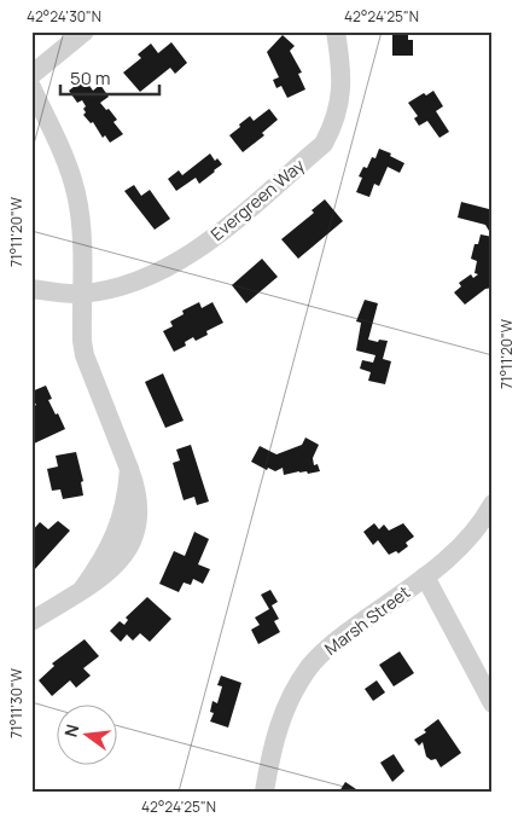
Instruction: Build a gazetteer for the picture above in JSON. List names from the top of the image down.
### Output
{
  "streets": {
    "street": ["Evergreen Way", "Marsh Street"]
  },
  "scale_bar": "50 m",
  "north": "left",
  "coordinates": [
    "42°24'30\"N",
    "42°24'25\"N",
    "71°11'20\"W",
    "71°11'30\"W"
  ]
}
